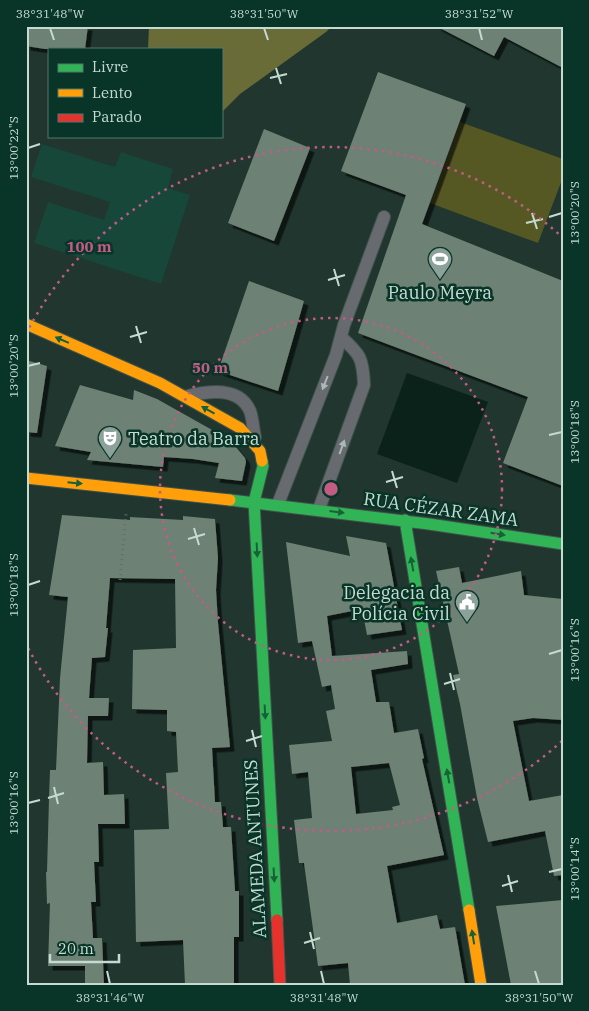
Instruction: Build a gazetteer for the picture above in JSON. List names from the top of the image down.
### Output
{
  "streets": {
    "street": ["RUA CÉZAR ZAMA", "ALAMEDA ANTUNES"]
  },
  "crossings": [
    ["RUA CÉZAR ZAMA", "ALAMEDA ANTUNES"]
  ],
  "one_way": ["RUA CÉZAR ZAMA", "ALAMEDA ANTUNES"],
  "places": {
    "sports": ["Paulo Meyra"],
    "theatre": ["Teatro da Barra"],
    "public building": ["Delegacia da Polícia Civil"]
  },
  "legend": ["Livre", "Lento", "Parado"],
  "scale_bar": "20 m",
  "coordinates": [
    "38°31'48\"W",
    "38°31'50\"W",
    "38°31'52\"W",
    "13°00'22\"S",
    "13°00'20\"S",
    "13°00'18\"S",
    "13°00'16\"S",
    "13°00'14\"S",
    "38°31'46\"W"
  ],
  "rings": ["100 m", "50 m"]
}
